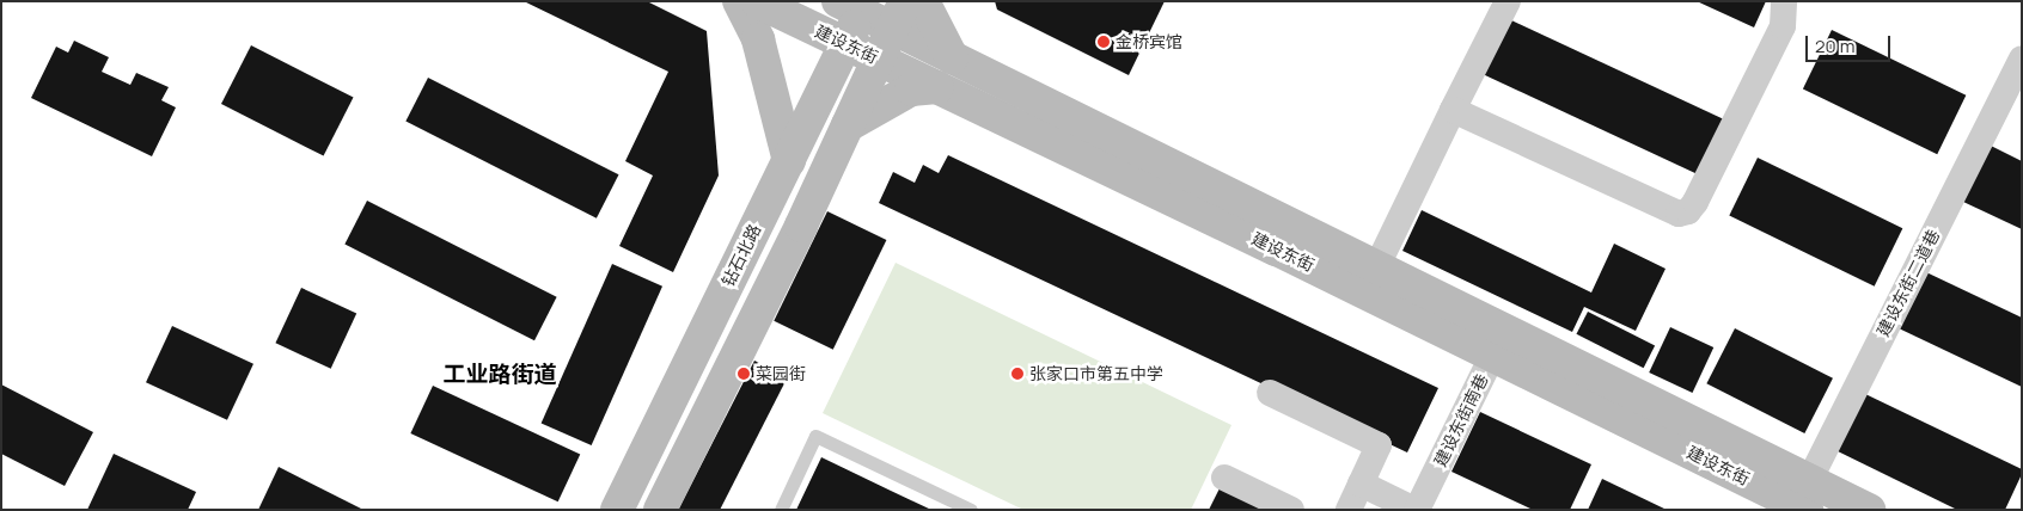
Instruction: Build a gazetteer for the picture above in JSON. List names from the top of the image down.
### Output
{
  "streets": {
    "main road": ["建设东街", "钻石北路"],
    "street": ["建设东街二道巷", "建设东街南巷"]
  },
  "crossings": [
    ["建设东街", "钻石北路"],
    ["建设东街", "建设东街二道巷"],
    ["建设东街", "建设东街南巷"]
  ],
  "districts": ["工业路街道"],
  "places": ["金桥宾馆", "菜园街", "张家口市第五中学"],
  "scale_bar": "20 m"
}
